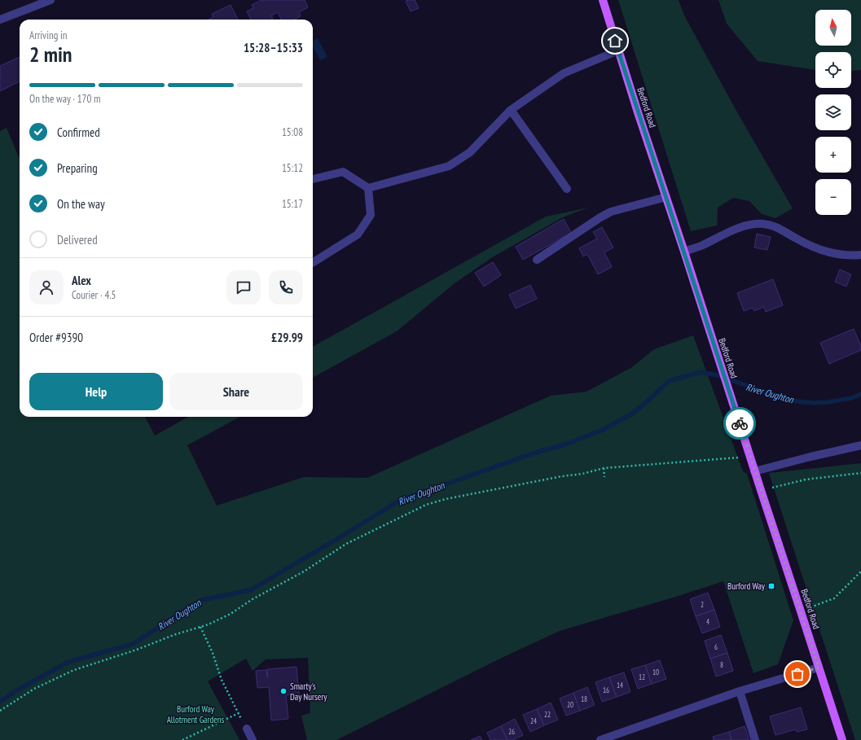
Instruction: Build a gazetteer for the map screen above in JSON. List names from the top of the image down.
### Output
{
  "streets": {
    "main road": ["Bedford Road"]
  },
  "water": ["River Oughton"],
  "parks": ["Burford Way Allotment Gardens"],
  "places": {
    "transit": ["Burford Way"],
    "other": ["Smarty's Day Nursery"]
  },
  "house_numbers": [
    "2",
    "4",
    "6",
    "8",
    "10",
    "12",
    "14",
    "16",
    "18",
    "20",
    "22",
    "24",
    "26"
  ],
  "north": "top",
  "page": {
    "map_buttons": ["+", "−"],
    "heading": ["2 min", "Arriving in", "15:28–15:33"],
    "panel": [
      "Alex",
      "Courier · 4.5",
      "Order #9390",
      "£29.99"
    ],
    "bar": "On the way · 170 m",
    "list": [
      ["Confirmed", "15:08"],
      ["Preparing", "15:12"],
      ["On the way", "15:17"],
      "Delivered"
    ],
    "buttons": ["Help", "Share"]
  }
}
